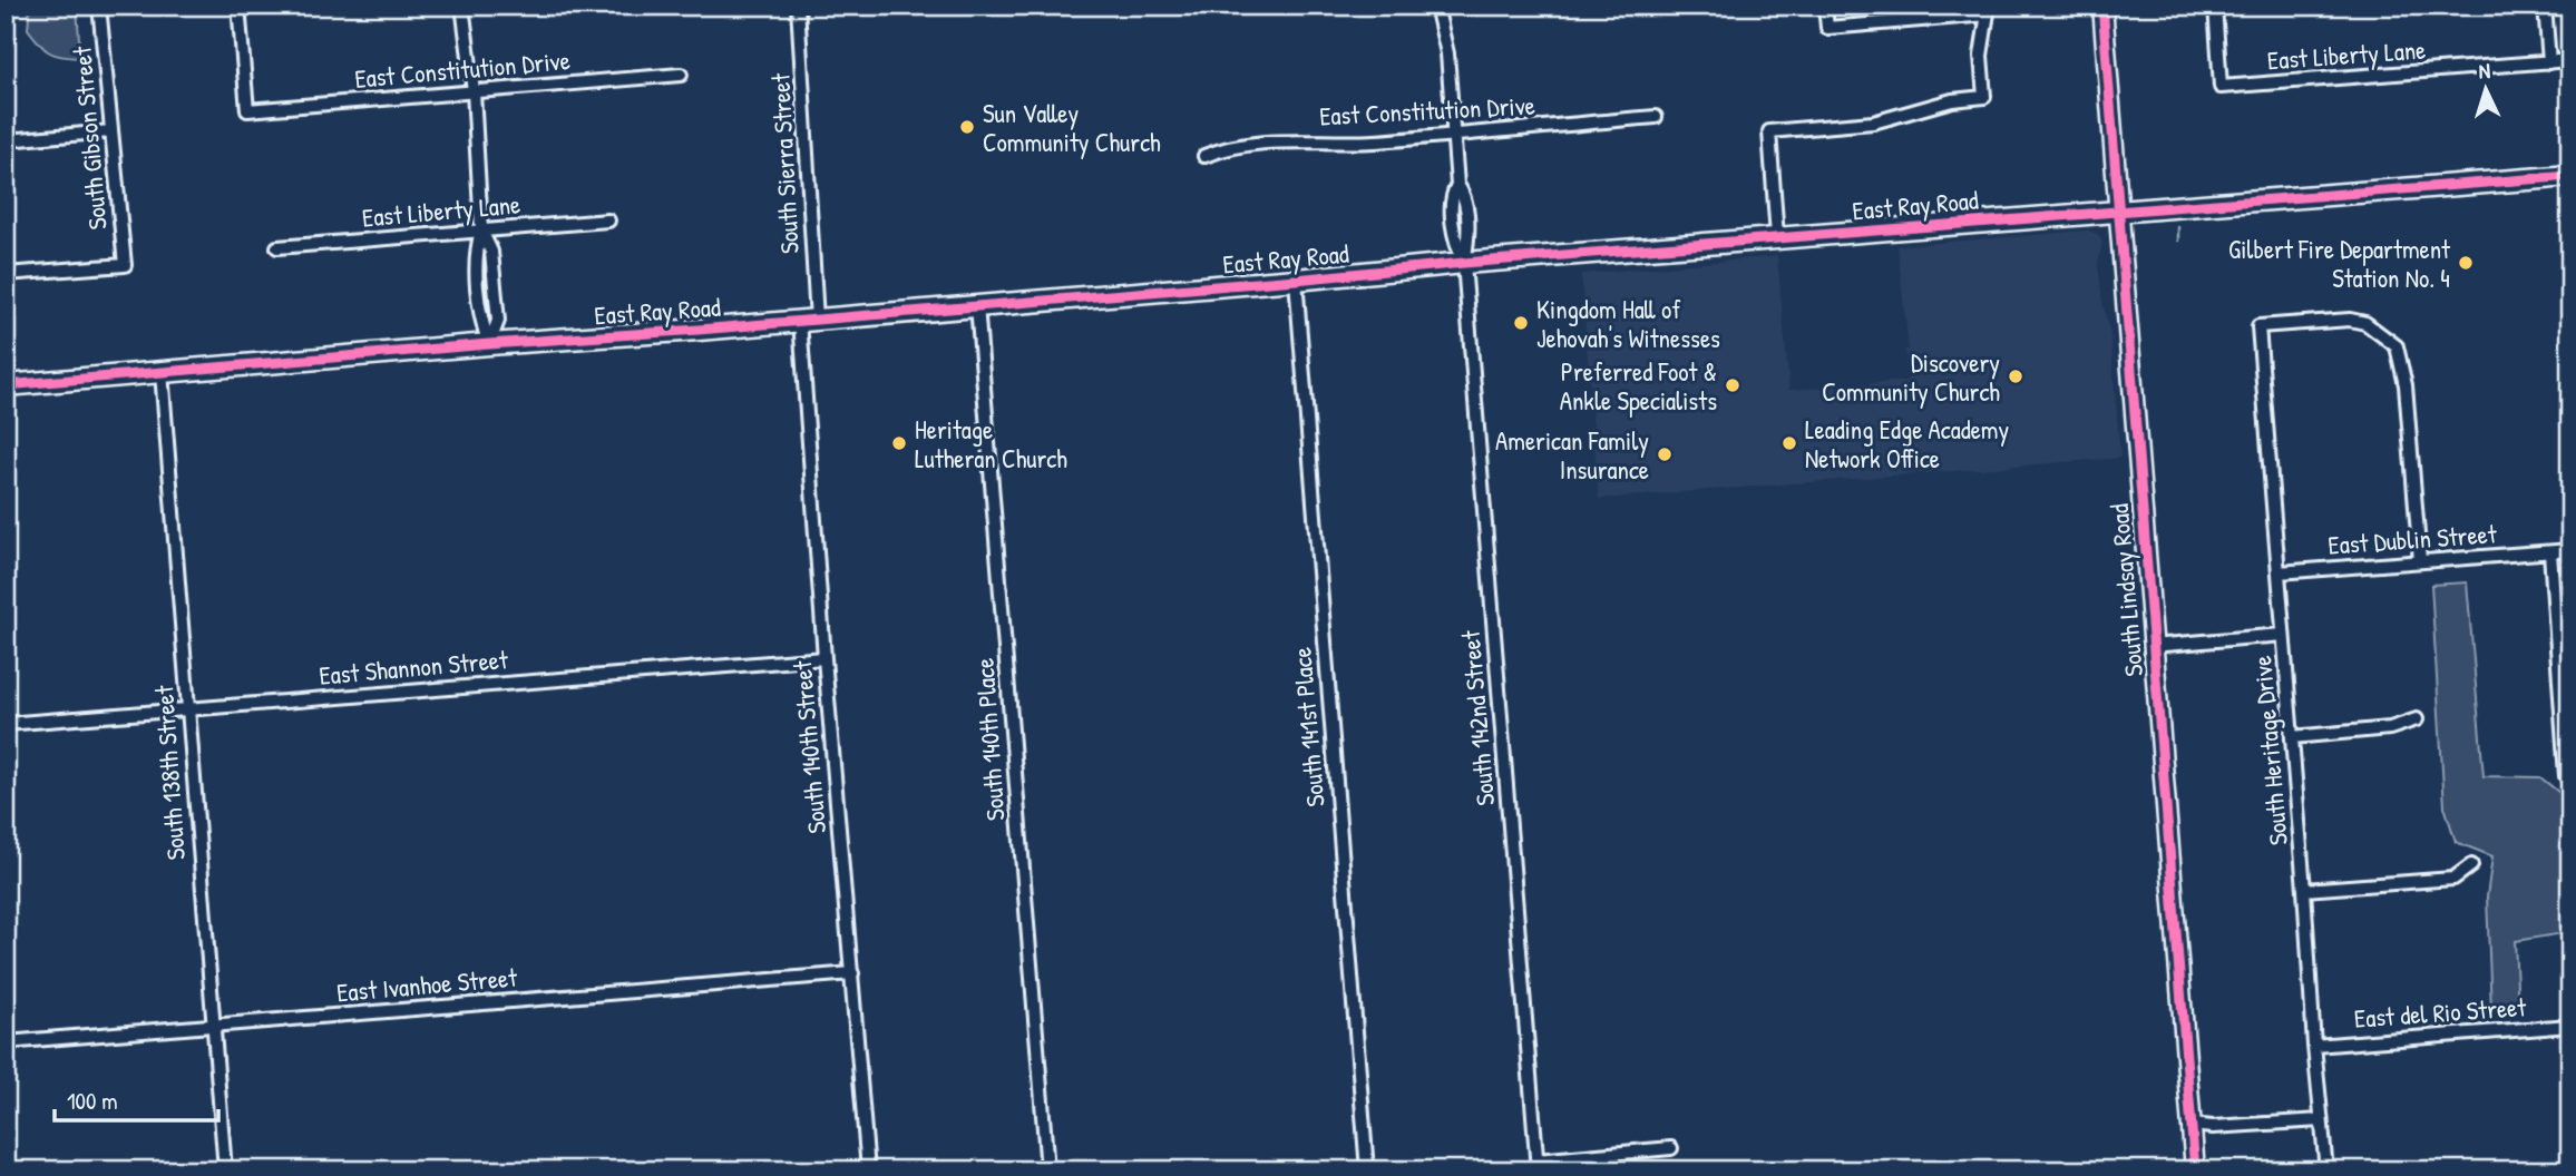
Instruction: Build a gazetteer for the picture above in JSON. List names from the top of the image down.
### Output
{
  "streets": {
    "main road": ["East Ray Road", "South Lindsay Road"],
    "street": [
      "East Liberty Lane",
      "East Constitution Drive",
      "South Gibson Street",
      "South Sierra Street",
      "East Dublin Street",
      "East Shannon Street",
      "South 142nd Street",
      "South 141st Place",
      "South 140th Place",
      "South 140th Street",
      "South Heritage Drive",
      "South 138th Street",
      "East Ivanhoe Street",
      "East del Rio Street"
    ]
  },
  "crossings": [
    ["East Constitution Drive", "South 142nd Street"],
    ["South Sierra Street", "East Ray Road"],
    ["South Sierra Street", "South 140th Street"],
    ["East Ray Road", "South Lindsay Road"],
    ["East Ray Road", "South 142nd Street"],
    ["East Ray Road", "South 141st Place"],
    ["East Ray Road", "South 140th Place"],
    ["East Ray Road", "South 140th Street"],
    ["East Ray Road", "South 138th Street"],
    ["East Dublin Street", "South Heritage Drive"],
    ["East Shannon Street", "South 140th Street"],
    ["East Shannon Street", "South 138th Street"],
    ["South 140th Street", "East Ivanhoe Street"],
    ["South Heritage Drive", "East del Rio Street"],
    ["South 138th Street", "East Ivanhoe Street"]
  ],
  "places": [
    "Sun Valley Community Church",
    "Gilbert Fire Department Station No. 4",
    "Kingdom Hall of Jehovah's Witnesses",
    "Discovery Community Church",
    "Preferred Foot & Ankle Specialists",
    "Heritage Lutheran Church",
    "Leading Edge Academy Network Office",
    "American Family Insurance"
  ],
  "scale_bar": "100 m",
  "north": "top"
}
